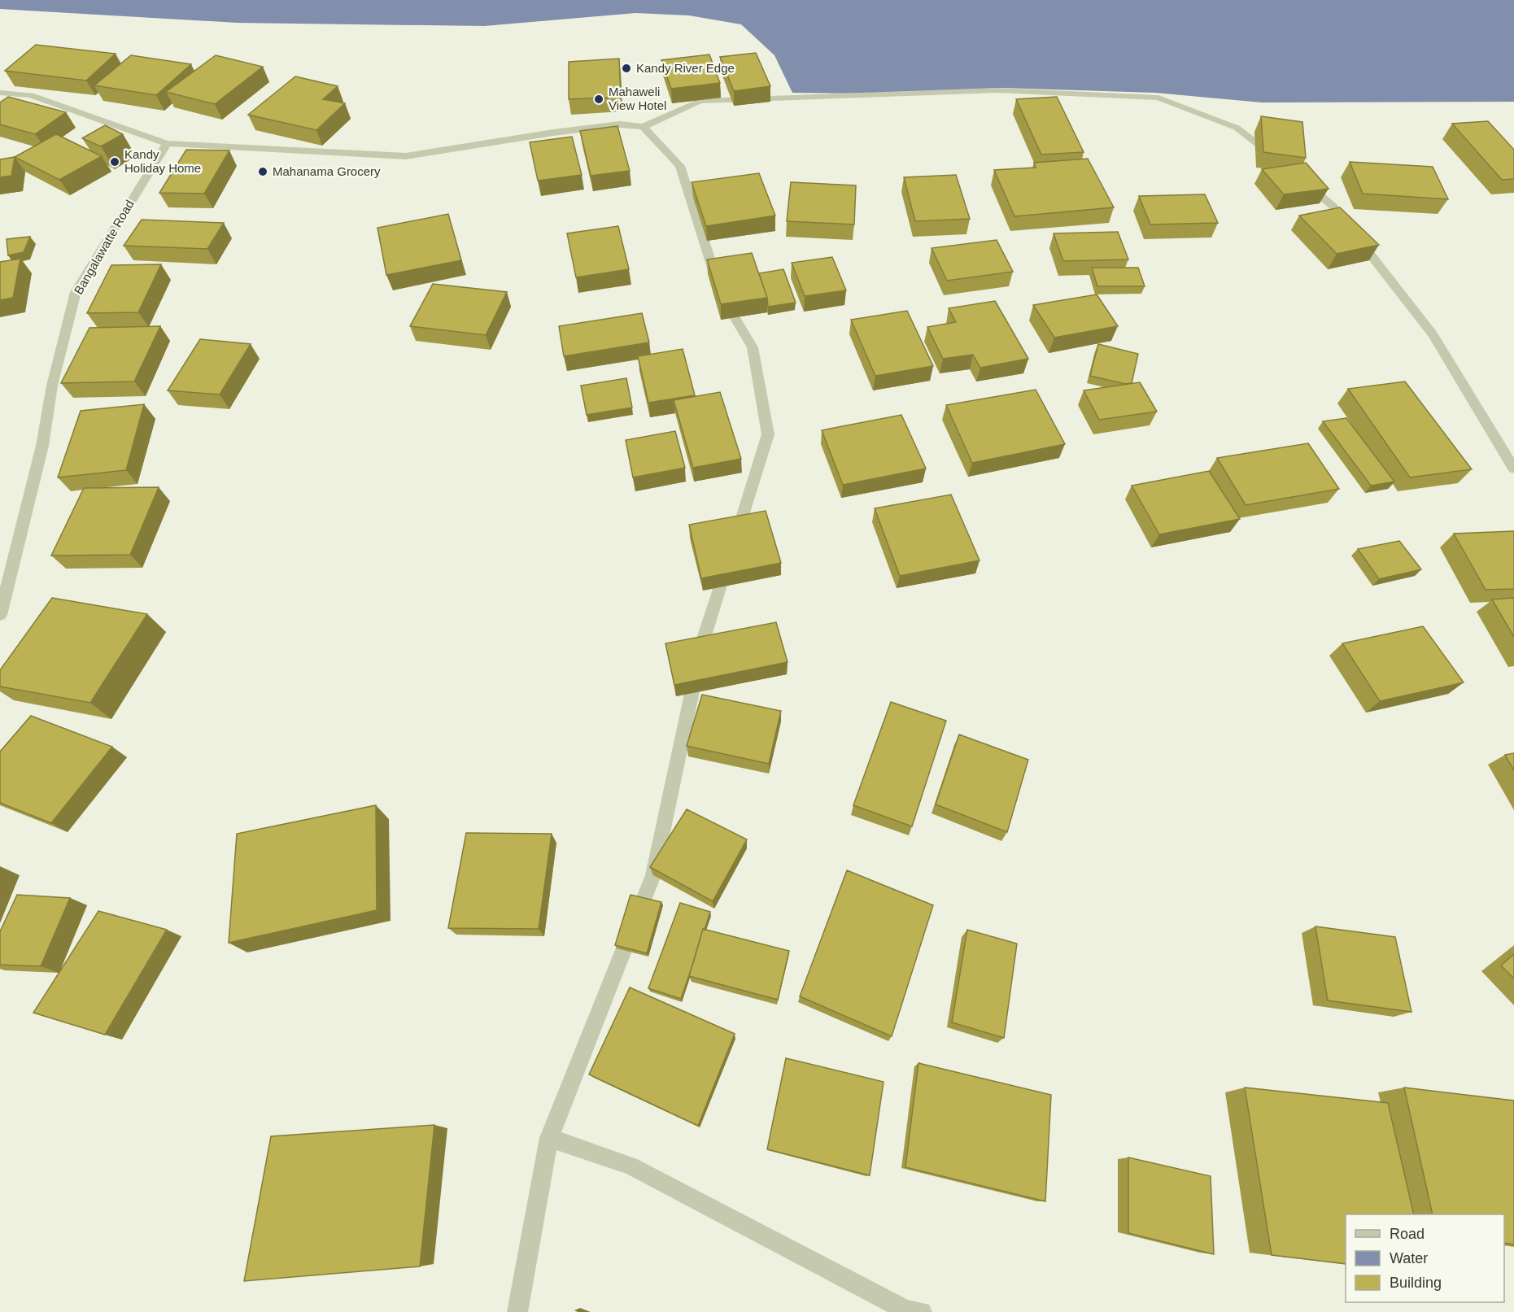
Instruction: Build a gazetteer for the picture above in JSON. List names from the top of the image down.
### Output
{
  "streets": {
    "street": ["Bangalawatte Road"]
  },
  "places": [
    "Kandy River Edge",
    "Mahaweli View Hotel",
    "Kandy Holiday Home",
    "Mahanama Grocery"
  ],
  "legend": ["Road", "Water", "Building"]
}
